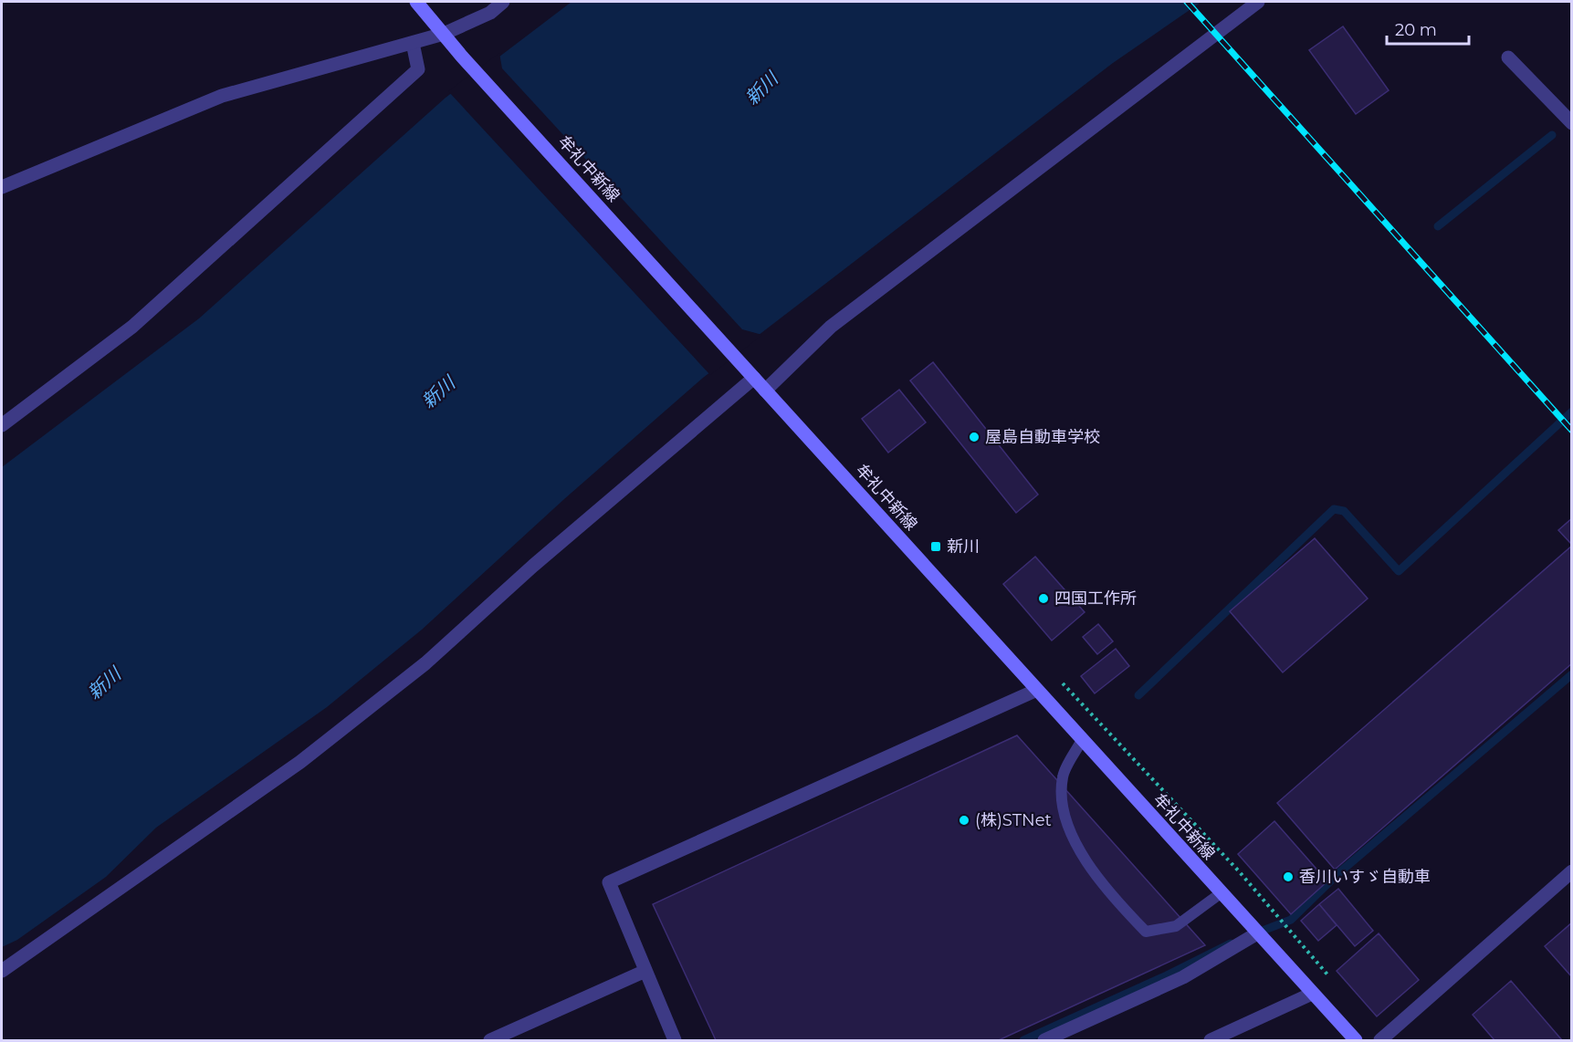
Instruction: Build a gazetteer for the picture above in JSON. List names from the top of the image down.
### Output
{
  "streets": {
    "main road": ["牟礼中新線"]
  },
  "water": ["新川"],
  "places": {
    "other": [
      "屋島自動車学校",
      "四国工作所",
      "(株)STNet",
      "香川いすゞ自動車"
    ],
    "transit": ["新川"]
  },
  "scale_bar": "20 m"
}
